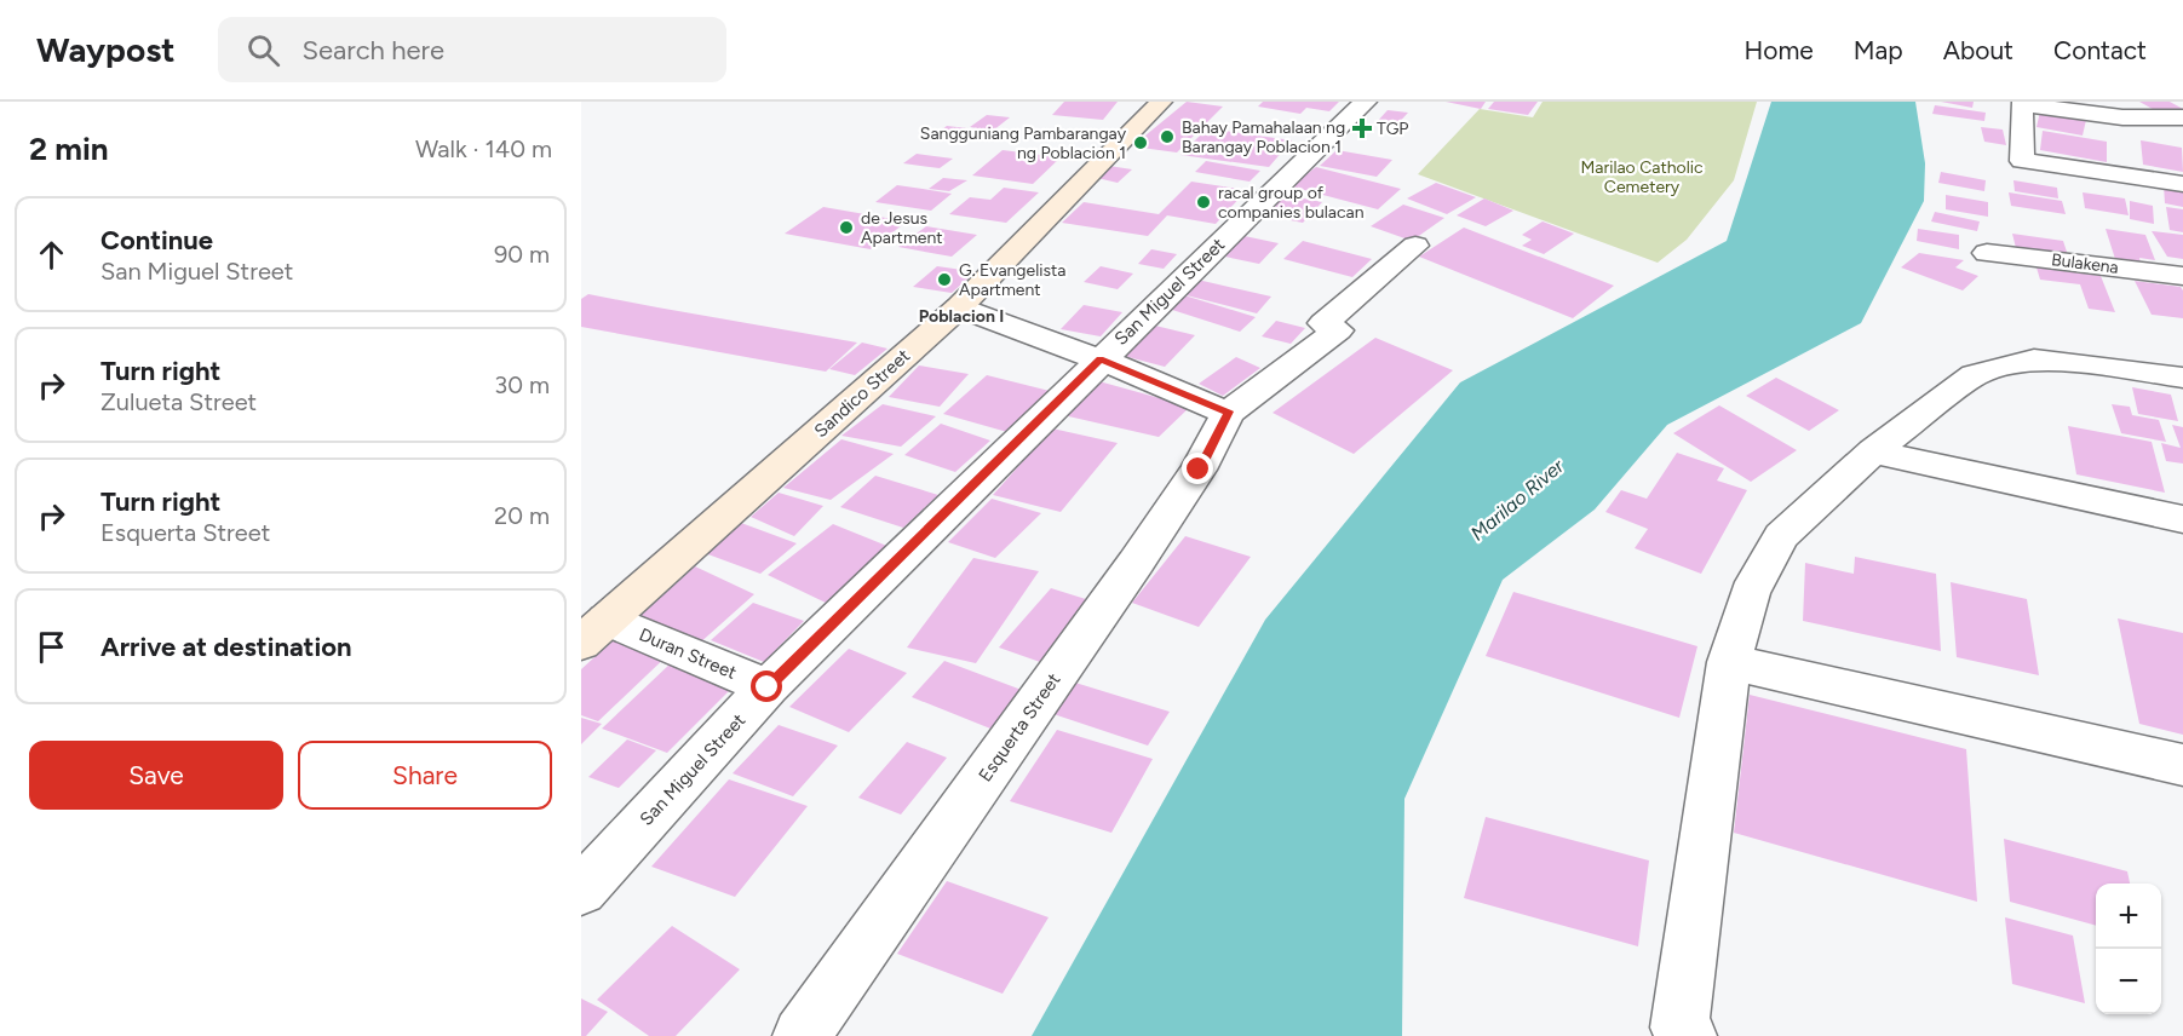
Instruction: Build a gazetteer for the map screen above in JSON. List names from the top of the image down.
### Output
{
  "streets": {
    "main road": ["Sandico Street"],
    "street": [
      "Bulakena",
      "San Miguel Street",
      "Duran Street",
      "Esquerta Street"
    ]
  },
  "crossings": [
    ["San Miguel Street", "Duran Street"],
    ["Sandico Street", "Duran Street"]
  ],
  "districts": ["Poblacion I"],
  "water": ["Marilao River"],
  "parks": ["Marilao Catholic Cemetery"],
  "places": {
    "health": ["TGP"],
    "other": [
      "Bahay Pamahalaan ng Barangay Poblacion 1",
      "Sangguniang Pambarangay ng Poblacion 1",
      "racal group of companies bulacan",
      "de Jesus Apartment",
      "G. Evangelista Apartment"
    ]
  },
  "page": {
    "header": "Waypost",
    "search": "Search here",
    "nav": [
      "Home",
      "Map",
      "About",
      "Contact"
    ],
    "heading": ["2 min", "Walk · 140 m"],
    "list": [
      ["Continue", "San Miguel Street", "90 m"],
      ["Turn right", "Zulueta Street", "30 m"],
      ["Turn right", "Esquerta Street", "20 m"],
      "Arrive at destination"
    ],
    "buttons": ["Save", "Share"],
    "map_buttons": ["+", "−"]
  }
}
